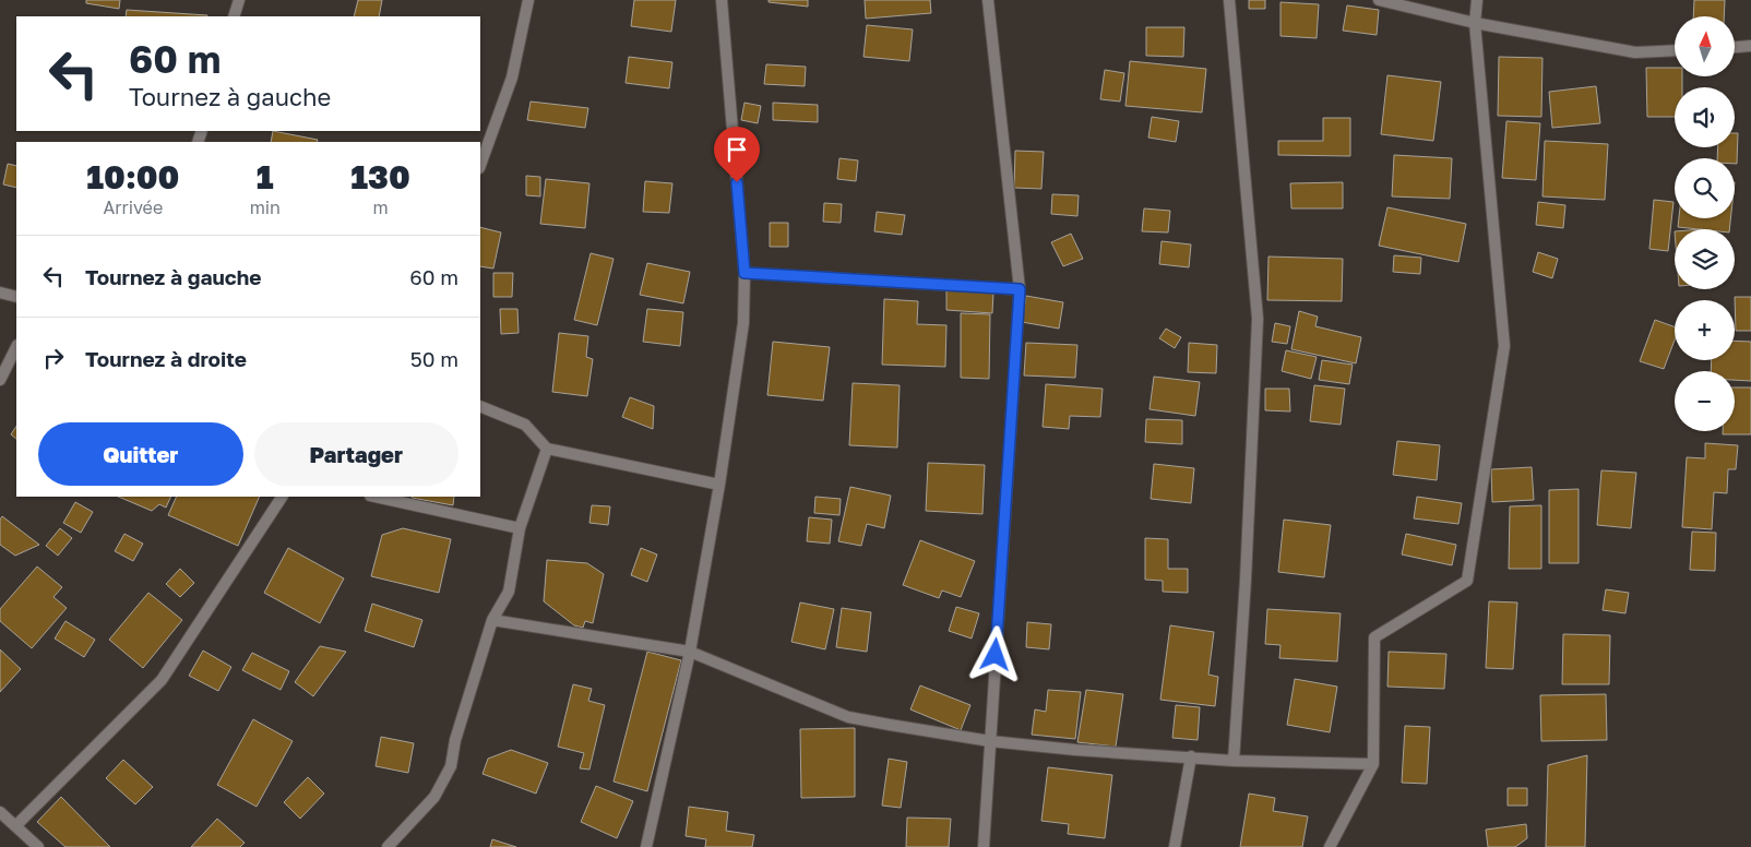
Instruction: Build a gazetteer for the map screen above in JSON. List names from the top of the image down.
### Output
{
  "north": "top",
  "page": {
    "map_buttons": ["+", "−"],
    "turn": ["60 m", "Tournez à gauche"],
    "eta": [
      "10:00",
      "Arrivée",
      "1",
      "min",
      "130",
      "m"
    ],
    "list": [
      {
        "name": "Tournez à gauche",
        "value": "60 m"
      },
      {
        "name": "Tournez à droite",
        "value": "50 m"
      }
    ],
    "buttons": ["Quitter", "Partager"]
  }
}
